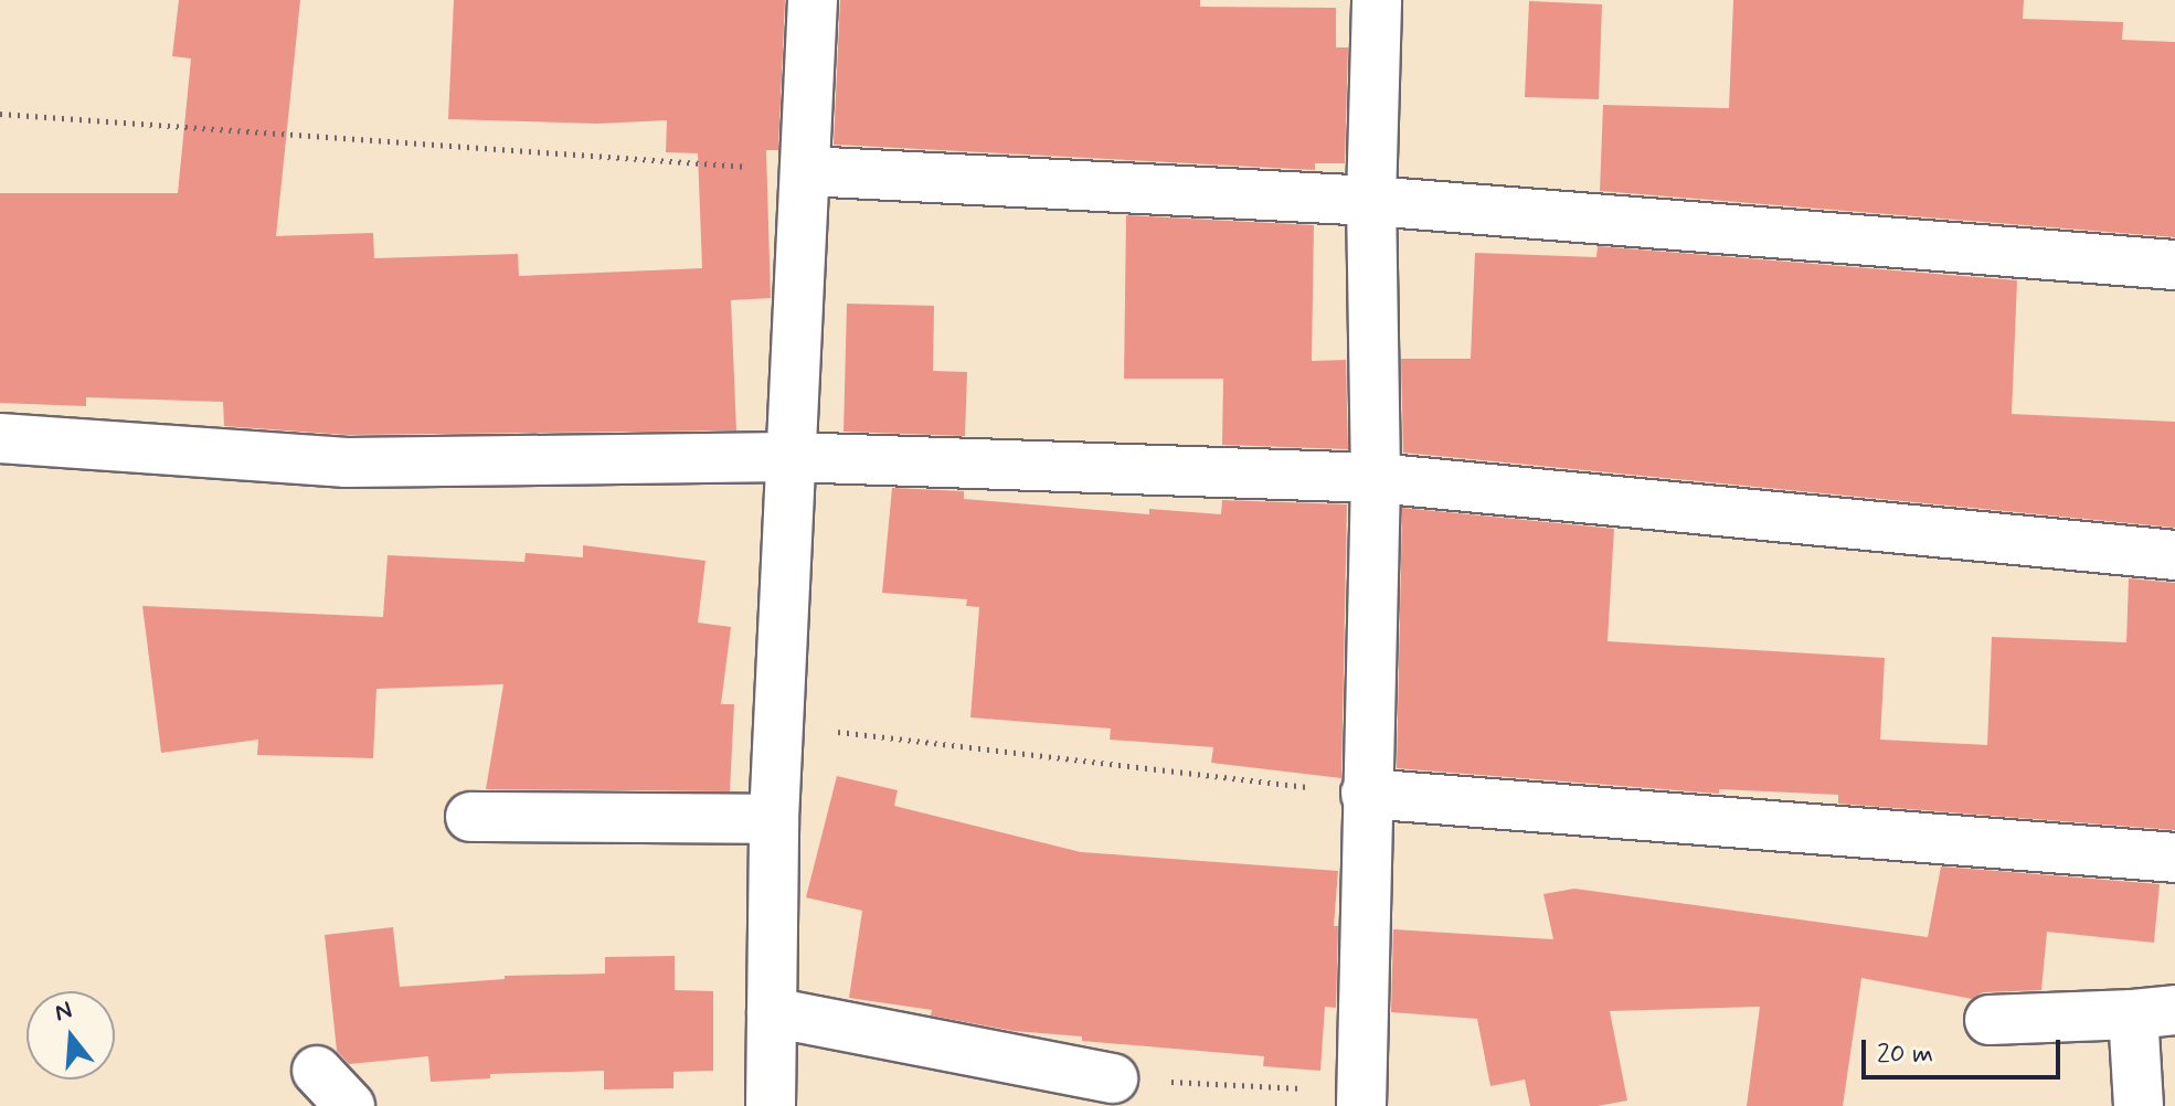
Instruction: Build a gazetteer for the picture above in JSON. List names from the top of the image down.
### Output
{
  "scale_bar": "20 m",
  "north": "top"
}
